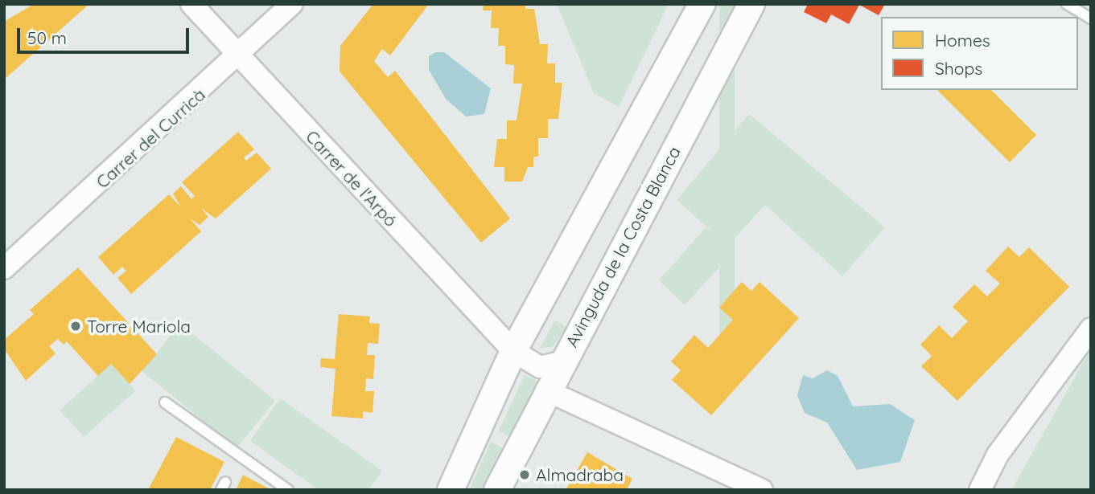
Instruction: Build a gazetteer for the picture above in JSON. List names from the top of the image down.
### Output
{
  "streets": {
    "street": ["Carrer del Curricà", "Carrer de l'Arpó", "Avinguda de la Costa Blanca"]
  },
  "crossings": [
    ["Carrer del Curricà", "Carrer de l'Arpó"],
    ["Carrer de l'Arpó", "Avinguda de la Costa Blanca"]
  ],
  "places": ["Torre Mariola", "Almadraba"],
  "legend": ["Homes", "Shops"],
  "scale_bar": "50 m"
}
